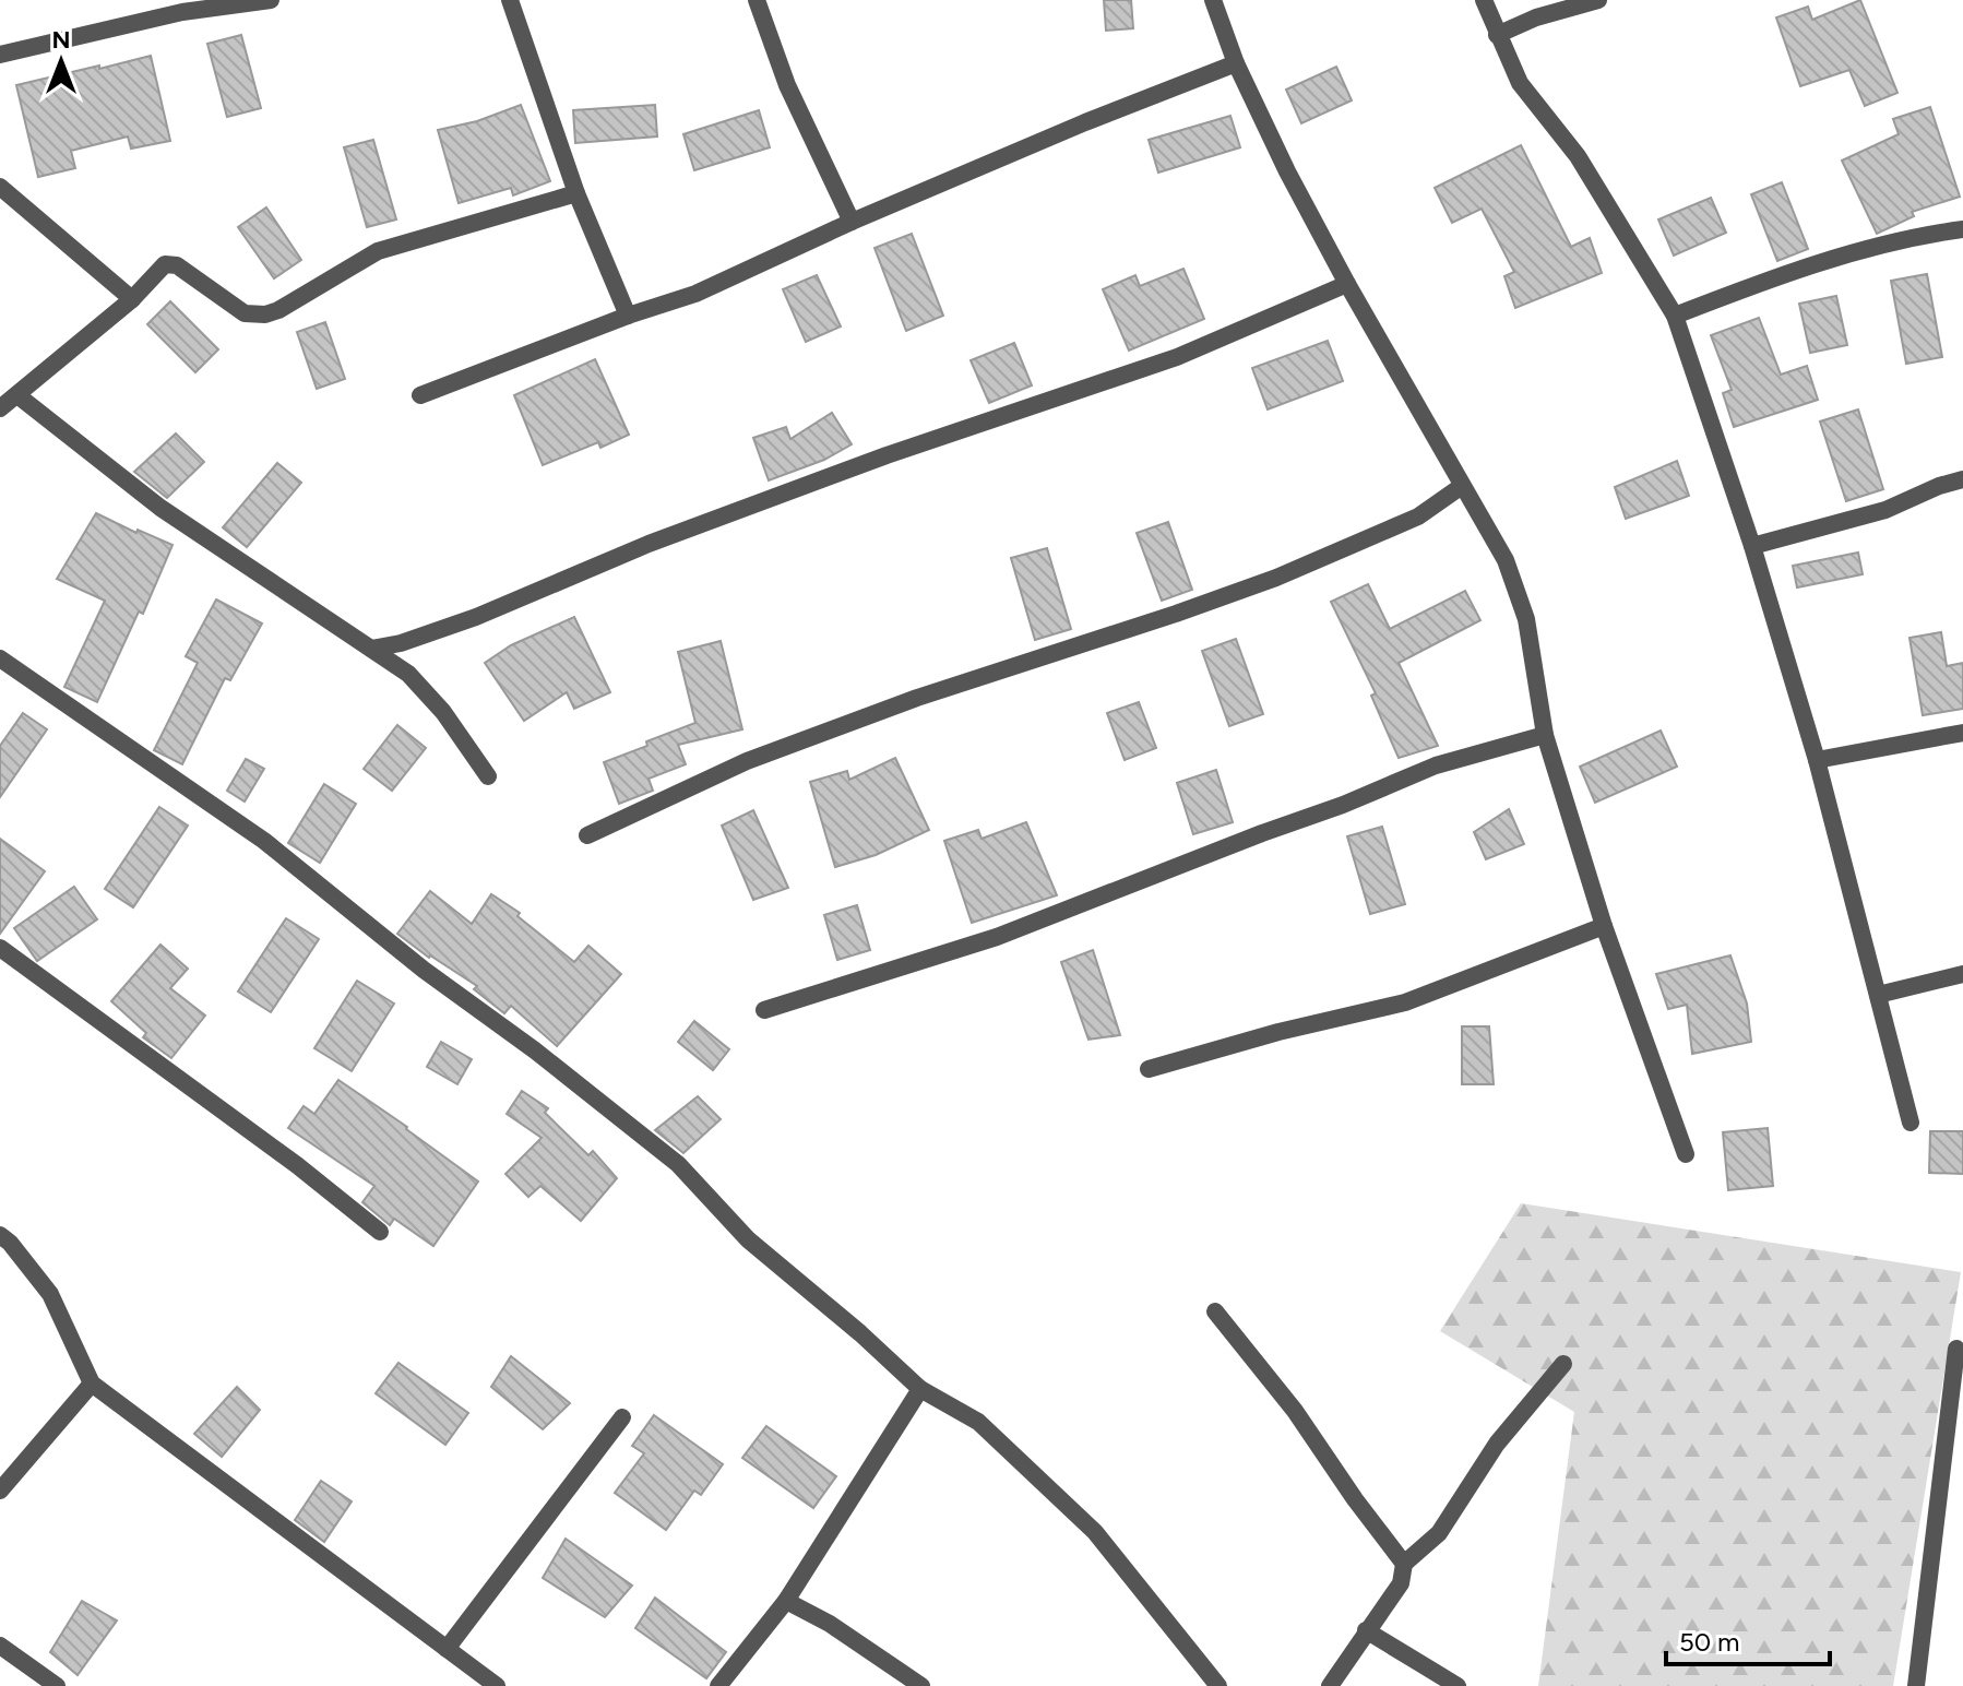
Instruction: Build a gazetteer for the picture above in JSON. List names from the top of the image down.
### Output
{
  "scale_bar": "50 m",
  "north": "top"
}
